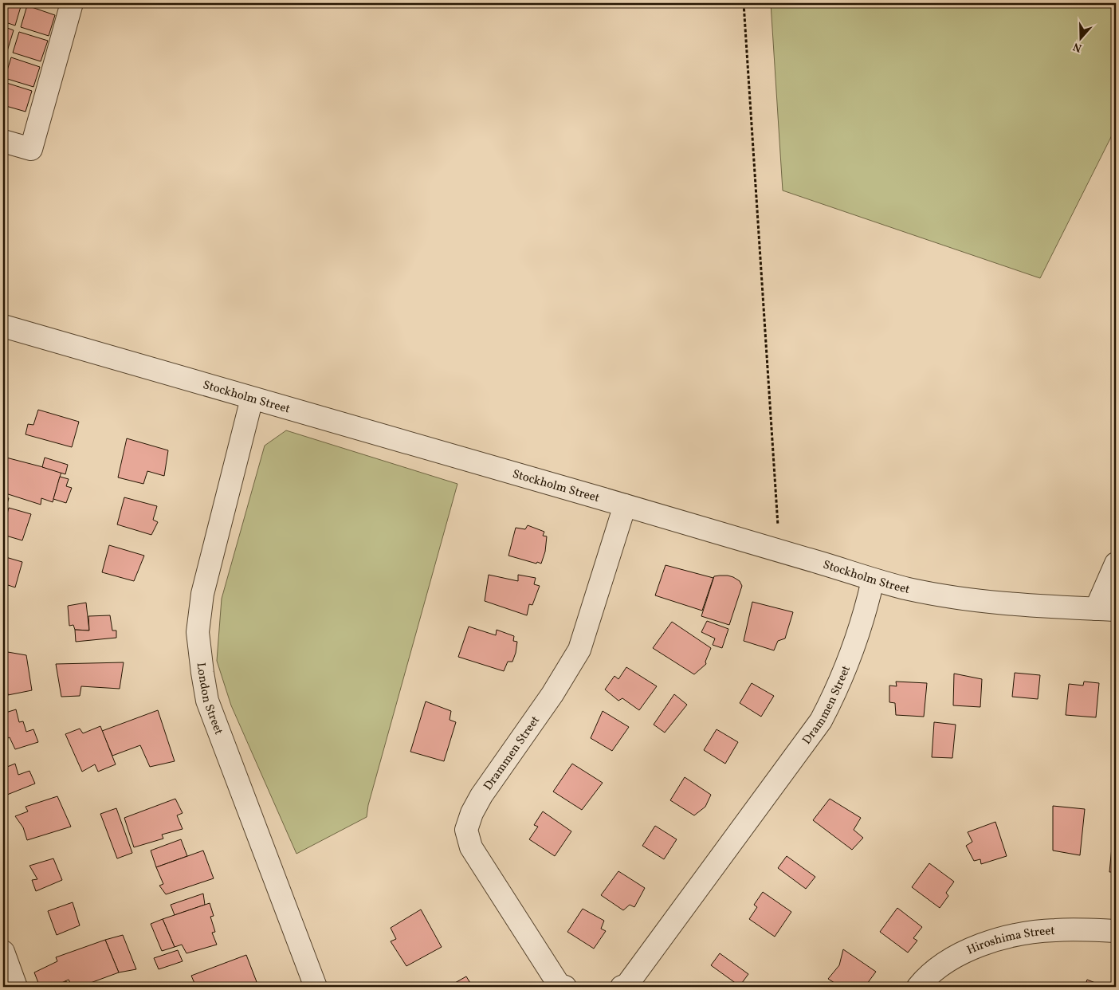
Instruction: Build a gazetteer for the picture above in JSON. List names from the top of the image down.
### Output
{
  "streets": {
    "street": [
      "Stockholm Street",
      "London Street",
      "Drammen Street",
      "Hiroshima Street"
    ]
  },
  "crossings": [
    ["Stockholm Street", "London Street"],
    ["Stockholm Street", "Drammen Street"]
  ],
  "north": "bottom"
}
